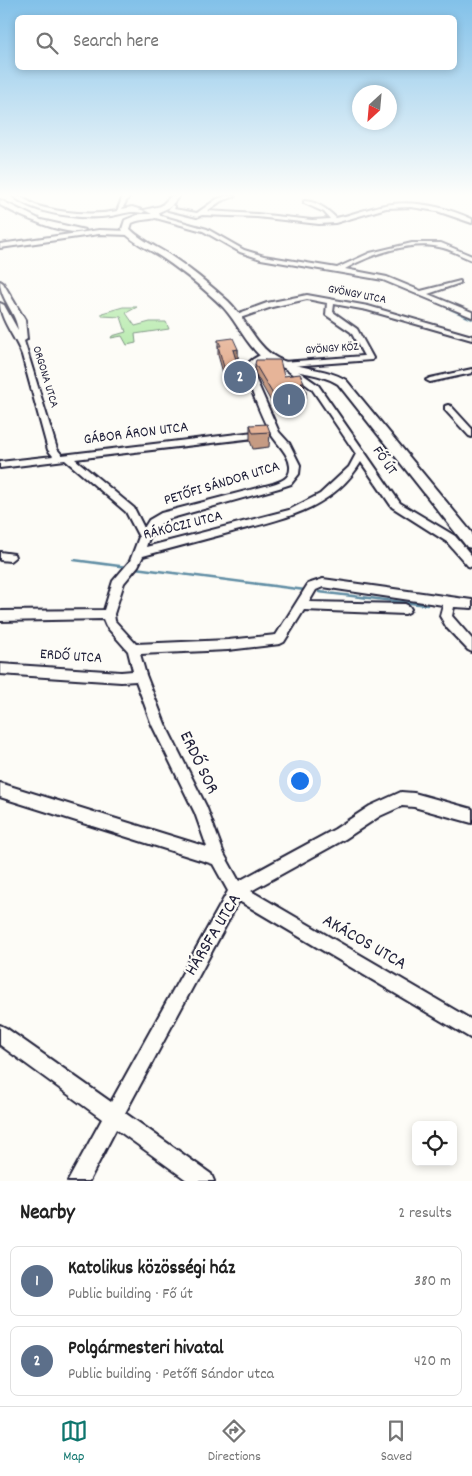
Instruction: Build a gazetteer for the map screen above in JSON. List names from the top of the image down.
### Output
{
  "streets": {
    "main road": ["FŐ ÚT"],
    "street": [
      "GYÖNGY UTCA",
      "GYÖNGY KÖZ",
      "ORGONA UTCA",
      "GÁBOR ÁRON UTCA",
      "PETŐFI SÁNDOR UTCA",
      "RÁKÓCZI UTCA",
      "ERDŐ UTCA",
      "ERDŐ SOR",
      "HÁRSFA UTCA",
      "AKÁCOS UTCA"
    ]
  },
  "crossings": [
    ["GYÖNGY UTCA", "GYÖNGY KÖZ"],
    ["GYÖNGY UTCA", "FŐ ÚT"],
    ["GYÖNGY KÖZ", "FŐ ÚT"],
    ["ORGONA UTCA", "GÁBOR ÁRON UTCA"],
    ["GÁBOR ÁRON UTCA", "PETŐFI SÁNDOR UTCA"],
    ["FŐ ÚT", "PETŐFI SÁNDOR UTCA"],
    ["FŐ ÚT", "RÁKÓCZI UTCA"],
    ["PETŐFI SÁNDOR UTCA", "RÁKÓCZI UTCA"],
    ["ERDŐ UTCA", "ERDŐ SOR"],
    ["ERDŐ SOR", "HÁRSFA UTCA"],
    ["ERDŐ SOR", "AKÁCOS UTCA"],
    ["HÁRSFA UTCA", "AKÁCOS UTCA"]
  ],
  "north": "bottom left",
  "page": {
    "search": "Search here",
    "pins": ["2", "1"],
    "heading": ["Nearby", "2 results"],
    "list": [
      {
        "mark": "1",
        "name": "Katolikus közösségi ház",
        "note": "Public building · Fő út",
        "value": "380 m"
      },
      {
        "mark": "2",
        "name": "Polgármesteri hivatal",
        "note": "Public building · Petőfi Sándor utca",
        "value": "420 m"
      }
    ],
    "nav": ["Map", "Directions", "Saved"]
  }
}
